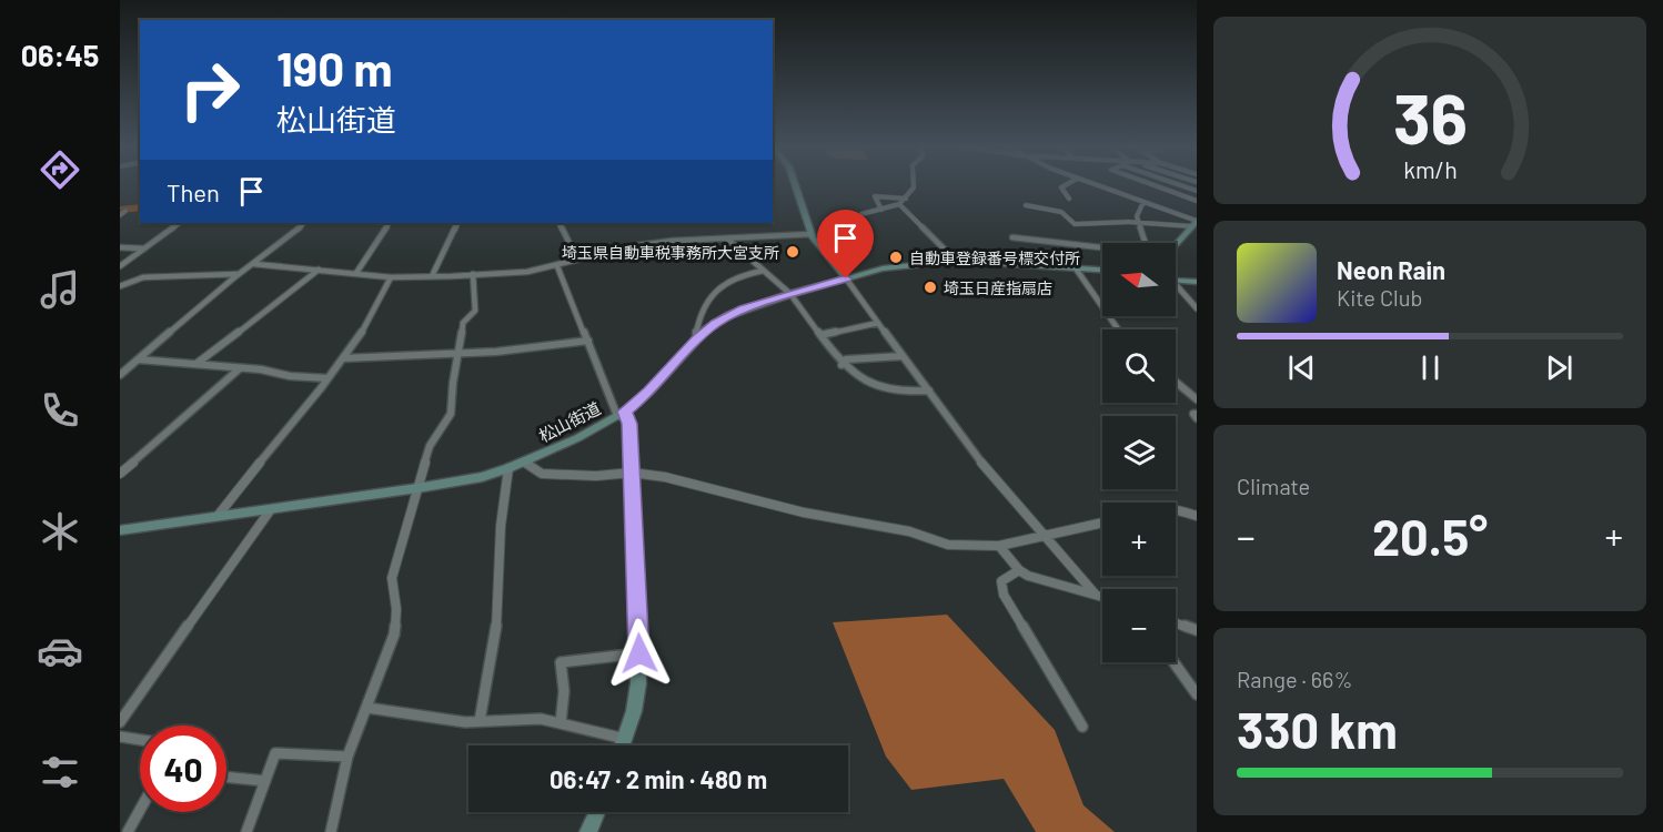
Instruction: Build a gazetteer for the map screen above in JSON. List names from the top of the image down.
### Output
{
  "streets": {
    "main road": ["松山街道"]
  },
  "places": ["埼玉県自動車税事務所大宮支所", "自動車登録番号標交付所", "埼玉日産指扇店"],
  "north": "left",
  "page": {
    "tabs": "06:45",
    "turn": ["190 m", "松山街道"],
    "then": "Then",
    "map_buttons": ["+", "−"],
    "song": ["Neon Rain", "Kite Club"],
    "tile": [
      "Climate",
      ["Range · 66%", "330 km"]
    ],
    "heat": ["−", "20.5°", "+"],
    "limit": "40",
    "trip": "06:47 · 2 min · 480 m",
    "gauge": ["36", "km/h"]
  }
}
